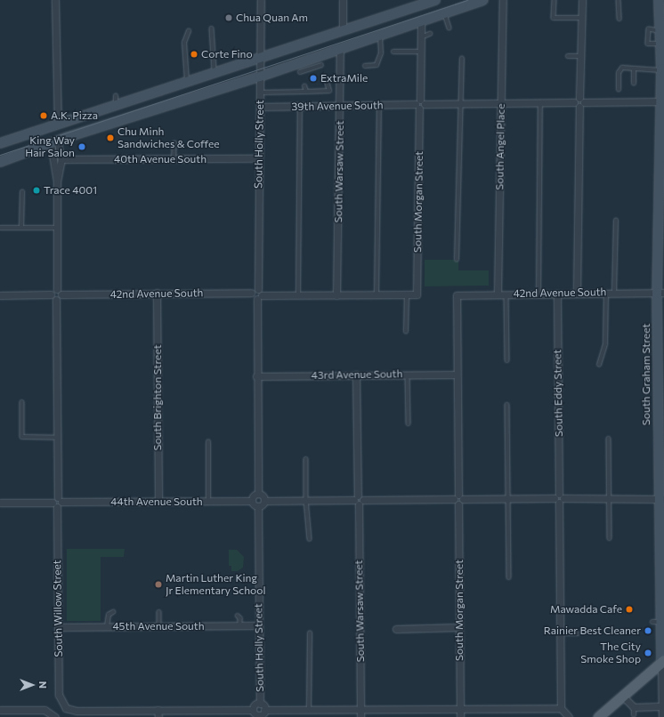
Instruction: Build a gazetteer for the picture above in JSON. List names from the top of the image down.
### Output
{
  "streets": {
    "main road": ["South Graham Street"],
    "street": [
      "39th Avenue South",
      "South Holly Street",
      "South Angel Place",
      "40th Avenue South",
      "South Warsaw Street",
      "South Morgan Street",
      "42nd Avenue South",
      "43rd Avenue South",
      "South Eddy Street",
      "South Brighton Street",
      "44th Avenue South",
      "South Willow Street",
      "45th Avenue South"
    ]
  },
  "crossings": [
    ["39th Avenue South", "South Holly Street"],
    ["39th Avenue South", "South Angel Place"],
    ["39th Avenue South", "South Warsaw Street"],
    ["39th Avenue South", "South Morgan Street"],
    ["39th Avenue South", "South Graham Street"],
    ["South Holly Street", "40th Avenue South"],
    ["South Holly Street", "44th Avenue South"],
    ["South Holly Street", "45th Avenue South"],
    ["South Angel Place", "42nd Avenue South"],
    ["South Warsaw Street", "43rd Avenue South"],
    ["South Morgan Street", "42nd Avenue South"],
    ["South Morgan Street", "43rd Avenue South"],
    ["42nd Avenue South", "South Graham Street"],
    ["42nd Avenue South", "South Eddy Street"],
    ["42nd Avenue South", "South Brighton Street"],
    ["South Brighton Street", "44th Avenue South"],
    ["44th Avenue South", "South Willow Street"],
    ["South Willow Street", "45th Avenue South"]
  ],
  "places": [
    "Chua Quan Am",
    "Corte Fino",
    "ExtraMile",
    "A.K. Pizza",
    "Chu Minh Sandwiches & Coffee",
    "King Way Hair Salon",
    "Trace 4001",
    "Martin Luther King Jr Elementary School",
    "Mawadda Cafe",
    "Rainier Best Cleaner",
    "The City Smoke Shop"
  ],
  "north": "right"
}
